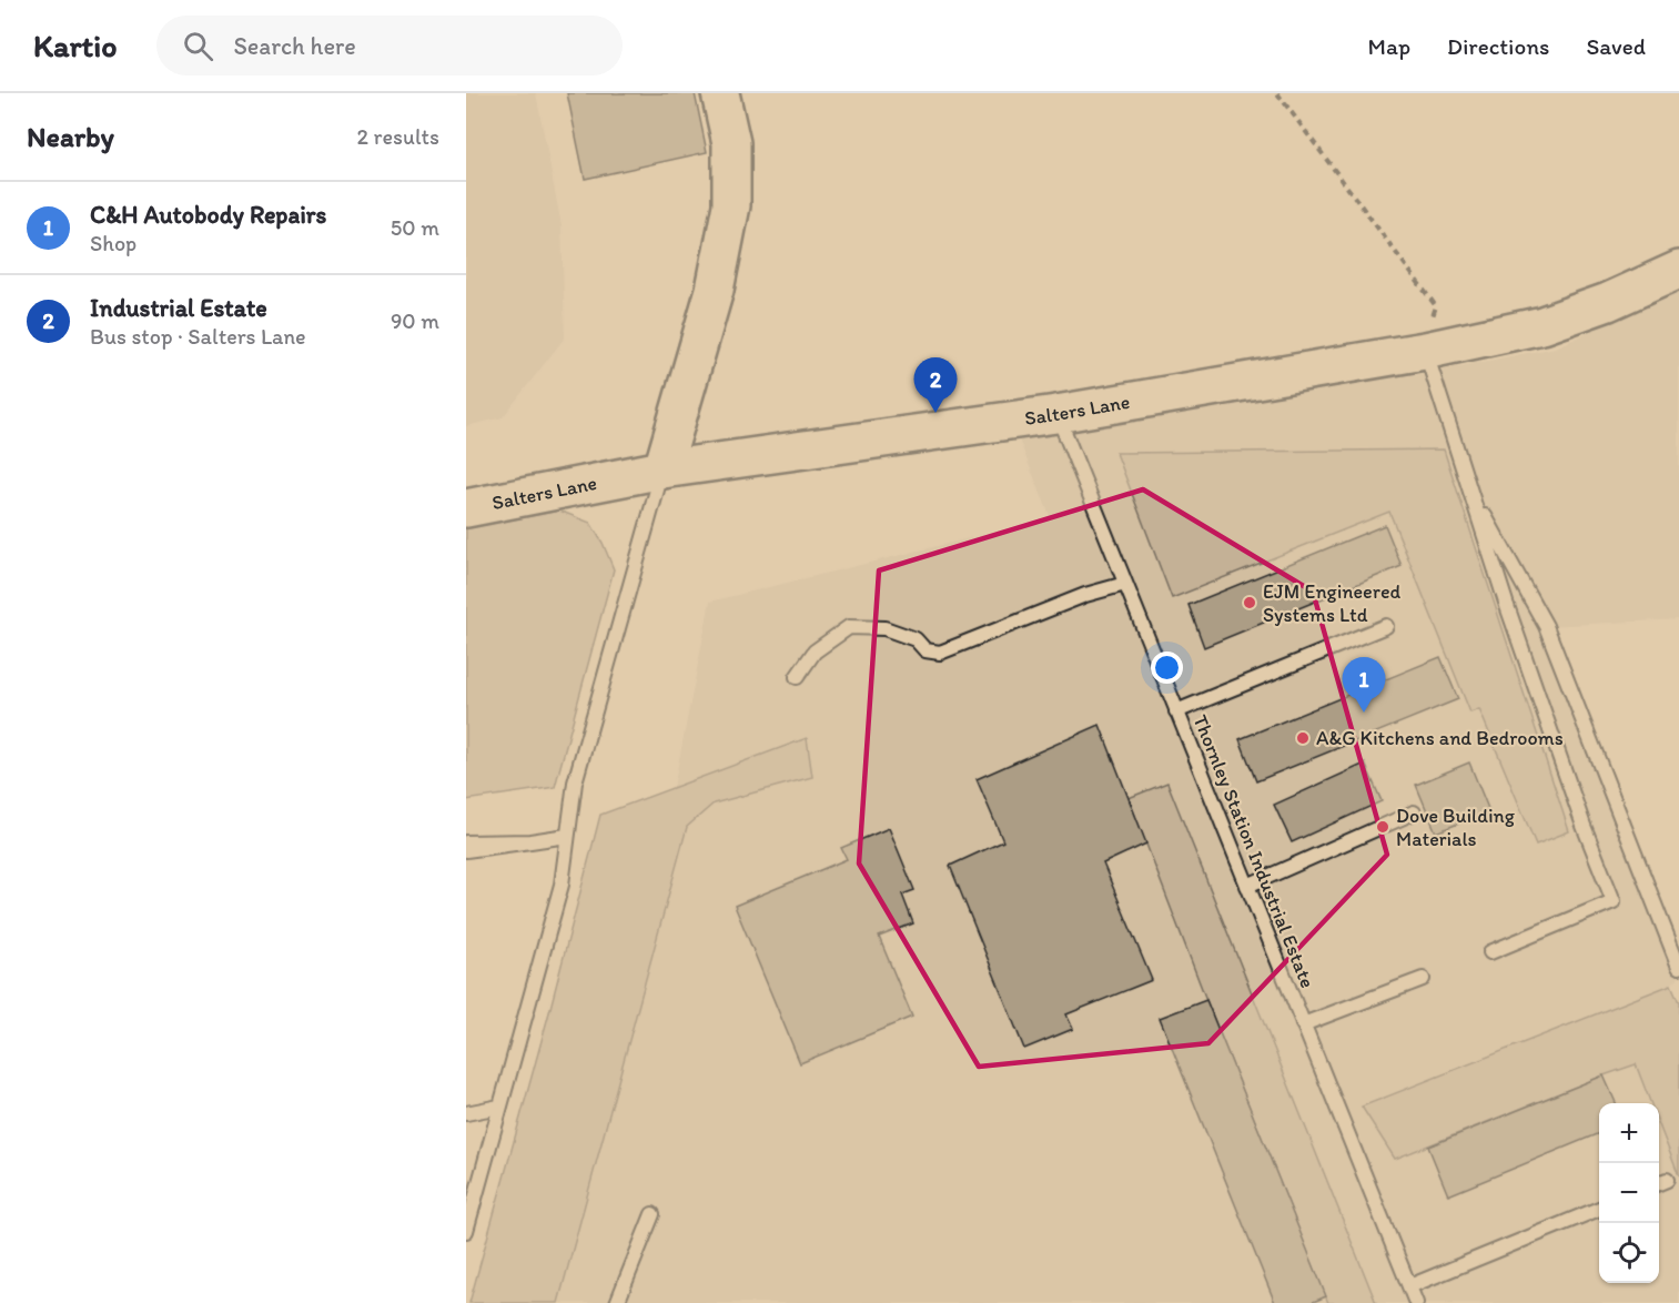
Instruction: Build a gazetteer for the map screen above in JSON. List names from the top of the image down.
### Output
{
  "streets": {
    "main road": ["Salters Lane"],
    "lane": ["Thornley Station Industrial Estate"]
  },
  "crossings": [
    ["Salters Lane", "Thornley Station Industrial Estate"]
  ],
  "places": ["EJM Engineered Systems Ltd", "A&G Kitchens and Bedrooms", "Dove Building Materials"],
  "page": {
    "header": "Kartio",
    "search": "Search here",
    "nav": ["Map", "Directions", "Saved"],
    "heading": ["Nearby", "2 results"],
    "list": [
      {
        "mark": "1",
        "name": "C&H Autobody Repairs",
        "note": "Shop",
        "value": "50 m"
      },
      {
        "mark": "2",
        "name": "Industrial Estate",
        "note": "Bus stop · Salters Lane",
        "value": "90 m"
      }
    ],
    "pins": ["2", "1"],
    "map_buttons": ["+", "−"]
  }
}
